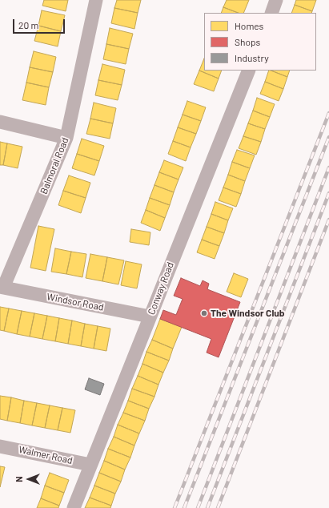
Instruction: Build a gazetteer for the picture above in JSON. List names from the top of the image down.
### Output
{
  "streets": {
    "street": [
      "Balmoral Road",
      "Conway Road",
      "Windsor Road",
      "Walmer Road"
    ]
  },
  "crossings": [
    ["Balmoral Road", "Windsor Road"],
    ["Conway Road", "Windsor Road"],
    ["Conway Road", "Walmer Road"]
  ],
  "places": ["The Windsor Club"],
  "legend": ["Homes", "Shops", "Industry"],
  "scale_bar": "20 m",
  "north": "left"
}
